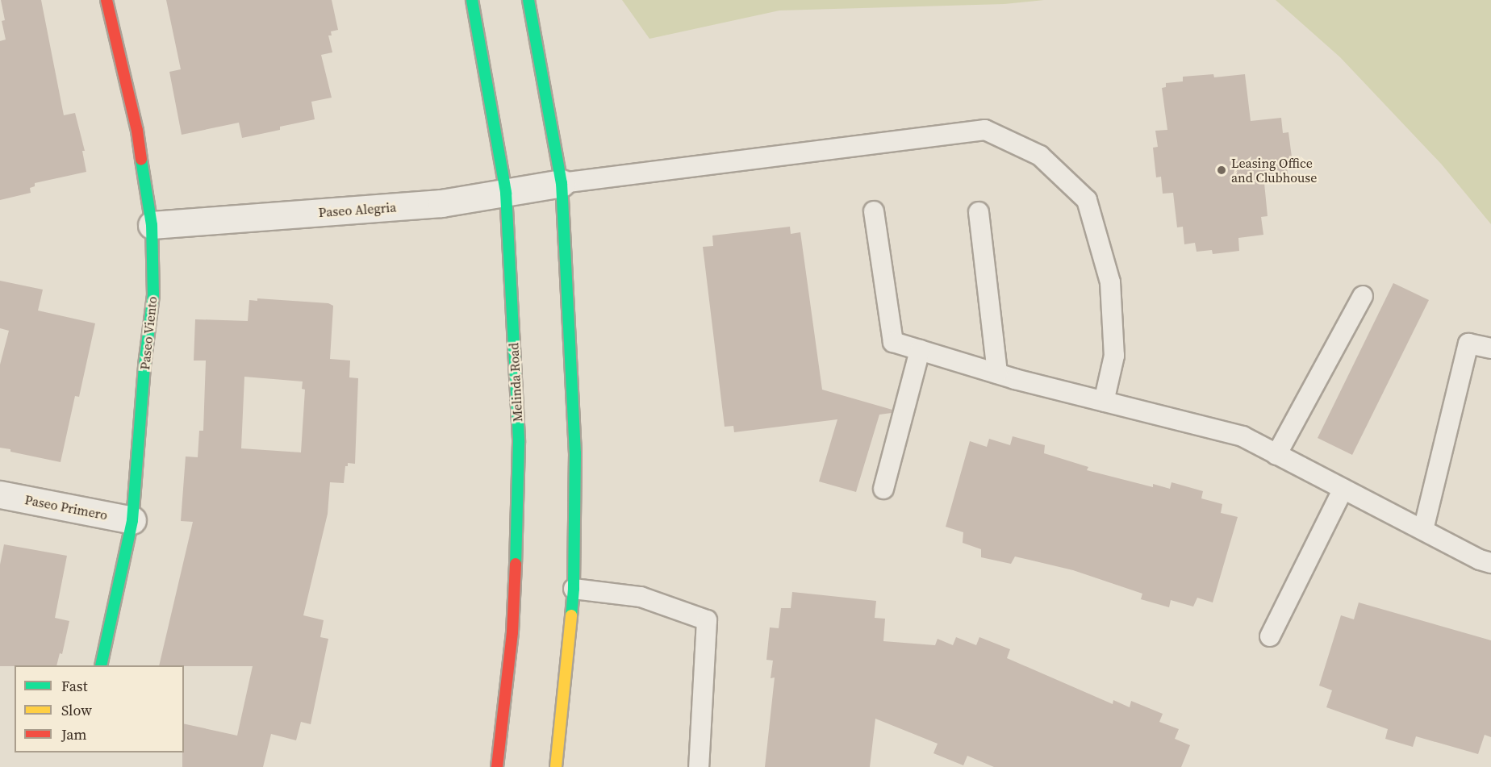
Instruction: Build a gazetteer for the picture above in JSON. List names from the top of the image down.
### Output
{
  "streets": {
    "main road": ["Paseo Viento", "Melinda Road"],
    "street": ["Paseo Alegria", "Paseo Primero"]
  },
  "crossings": [
    ["Paseo Alegria", "Paseo Viento"],
    ["Paseo Alegria", "Melinda Road"],
    ["Paseo Viento", "Paseo Primero"]
  ],
  "places": ["Leasing Office and Clubhouse"],
  "legend": ["Fast", "Slow", "Jam"]
}
